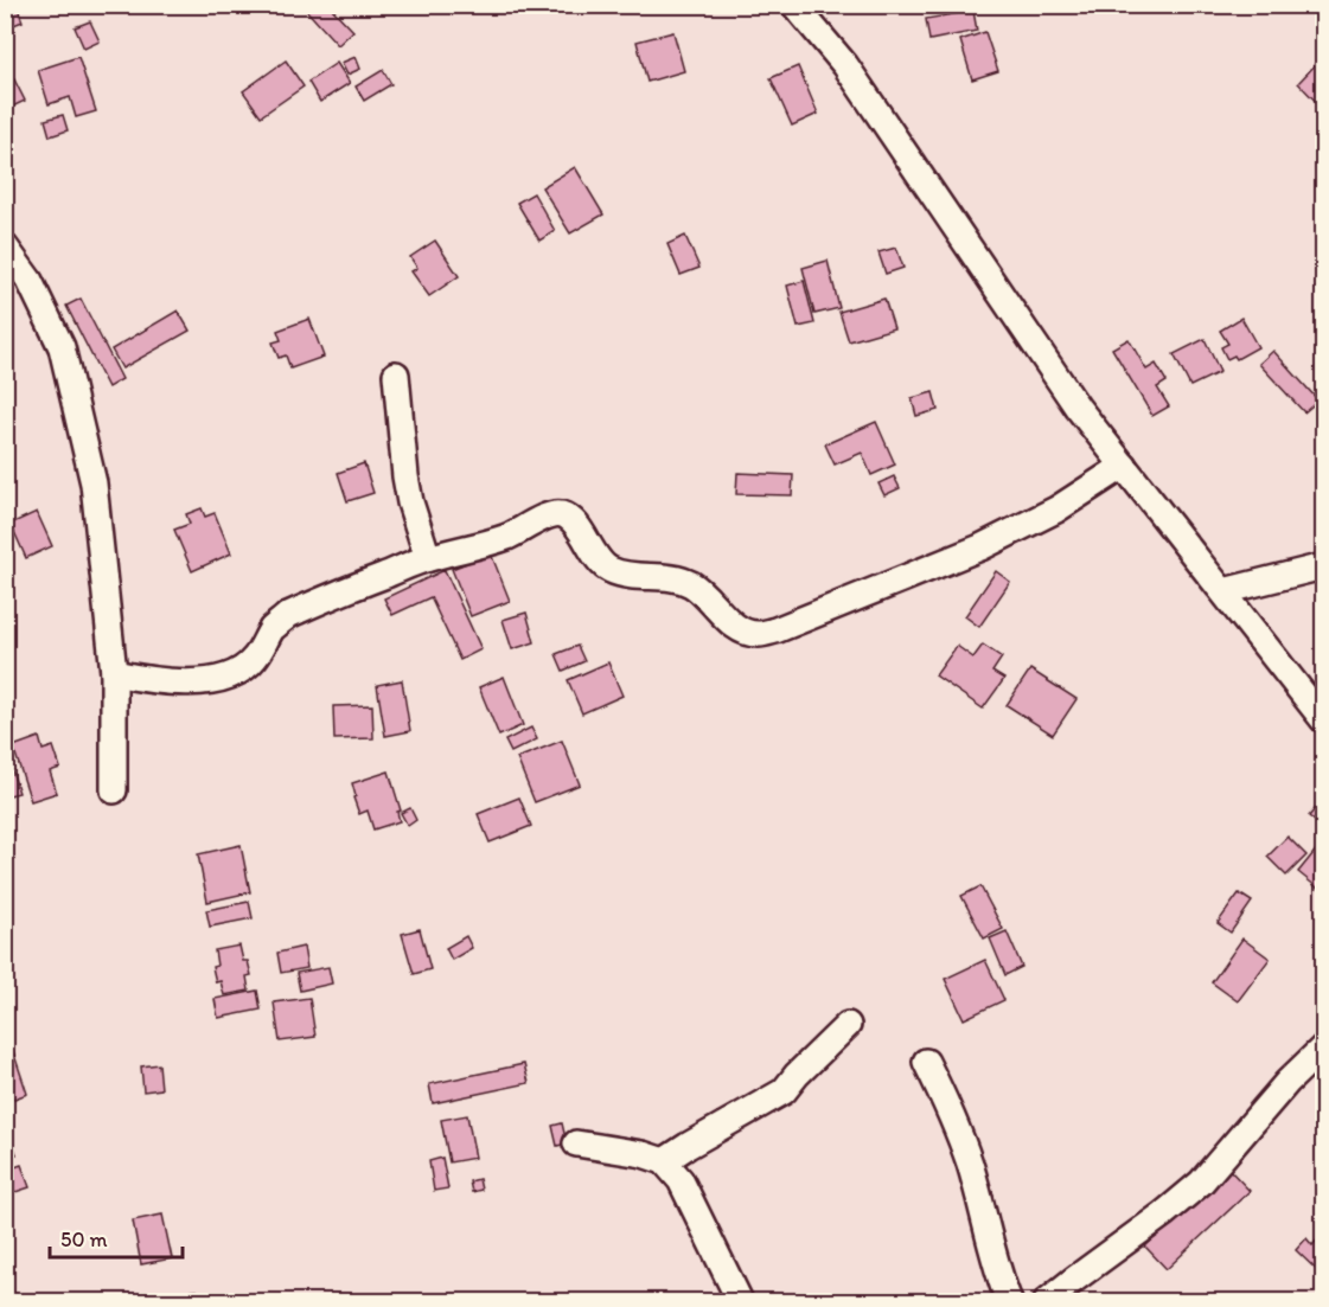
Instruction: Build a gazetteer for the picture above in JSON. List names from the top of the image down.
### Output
{
  "scale_bar": "50 m"
}
